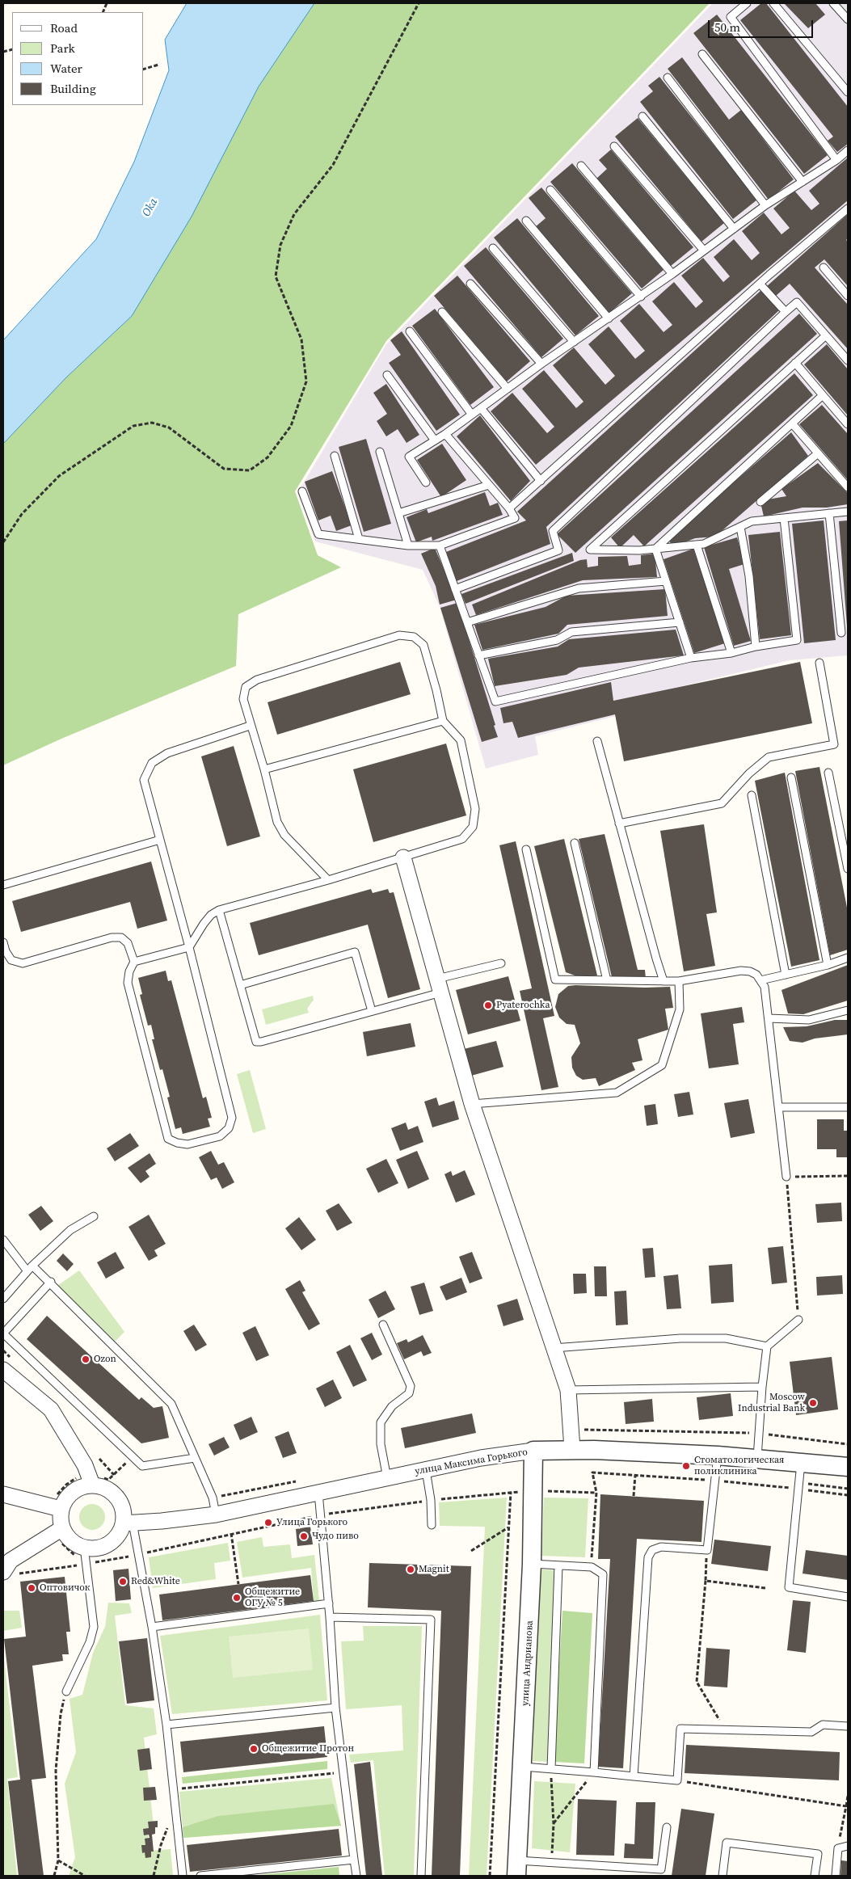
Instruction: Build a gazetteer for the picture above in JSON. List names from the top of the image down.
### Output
{
  "streets": {
    "street": ["улица Максима Горького", "улица Андрианова"]
  },
  "crossings": [
    ["улица Максима Горького", "улица Андрианова"]
  ],
  "water": ["Oka"],
  "places": [
    "Pyaterochka",
    "Ozon",
    "Moscow Industrial Bank",
    "Стоматологическая поликлиника",
    "Улица Горького",
    "Чудо пиво",
    "Magnit",
    "Red&White",
    "Оптовичок",
    "Общежитие ОГУ № 5",
    "Общежитие Протон"
  ],
  "legend": [
    "Road",
    "Park",
    "Water",
    "Building"
  ],
  "scale_bar": "50 m"
}
